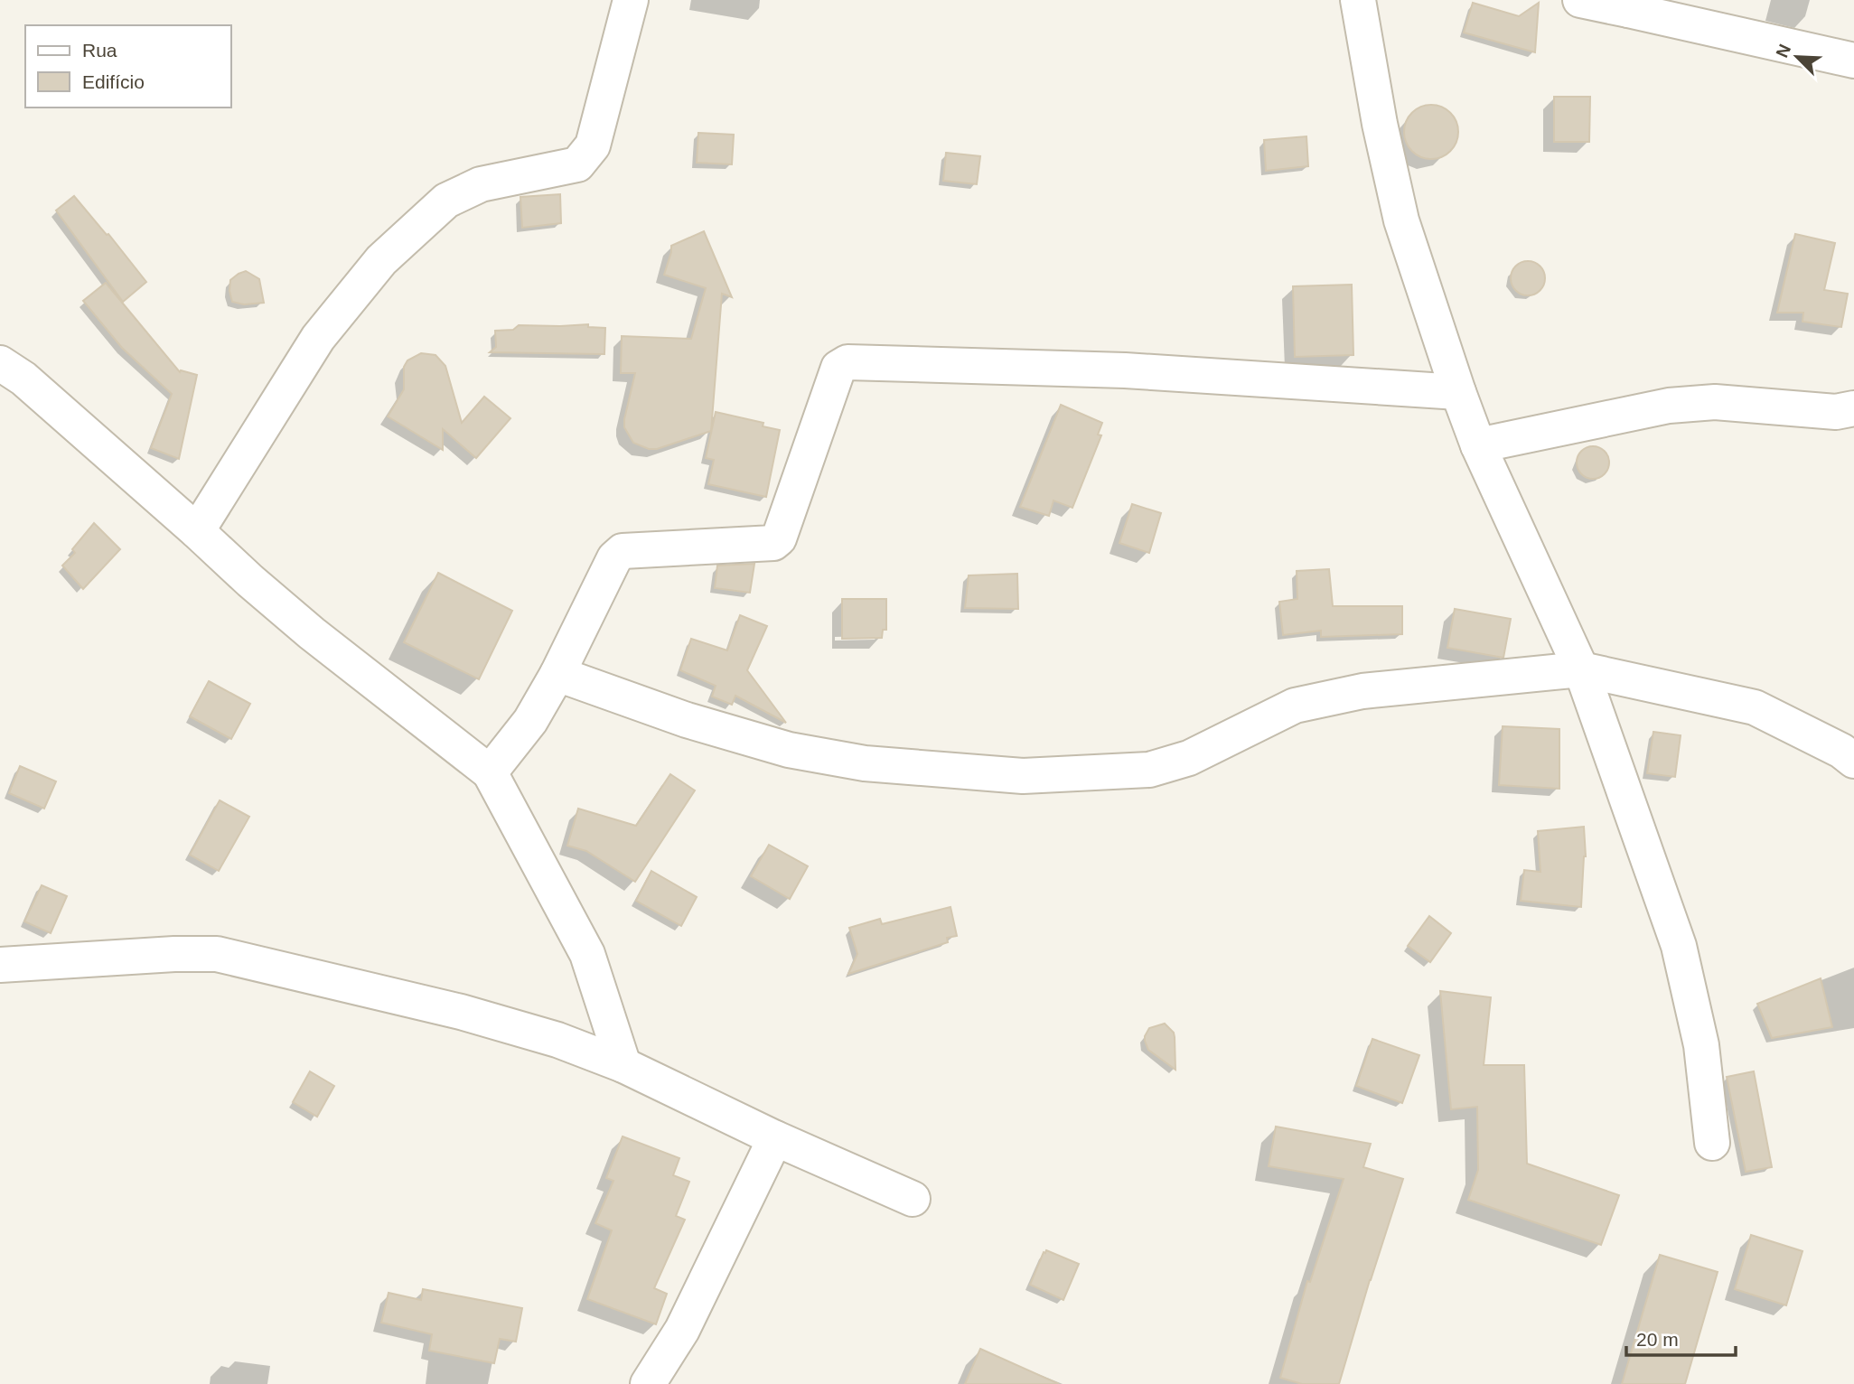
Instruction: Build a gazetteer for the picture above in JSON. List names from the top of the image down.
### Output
{
  "legend": ["Rua", "Edifício"],
  "scale_bar": "20 m",
  "north": "top left"
}
